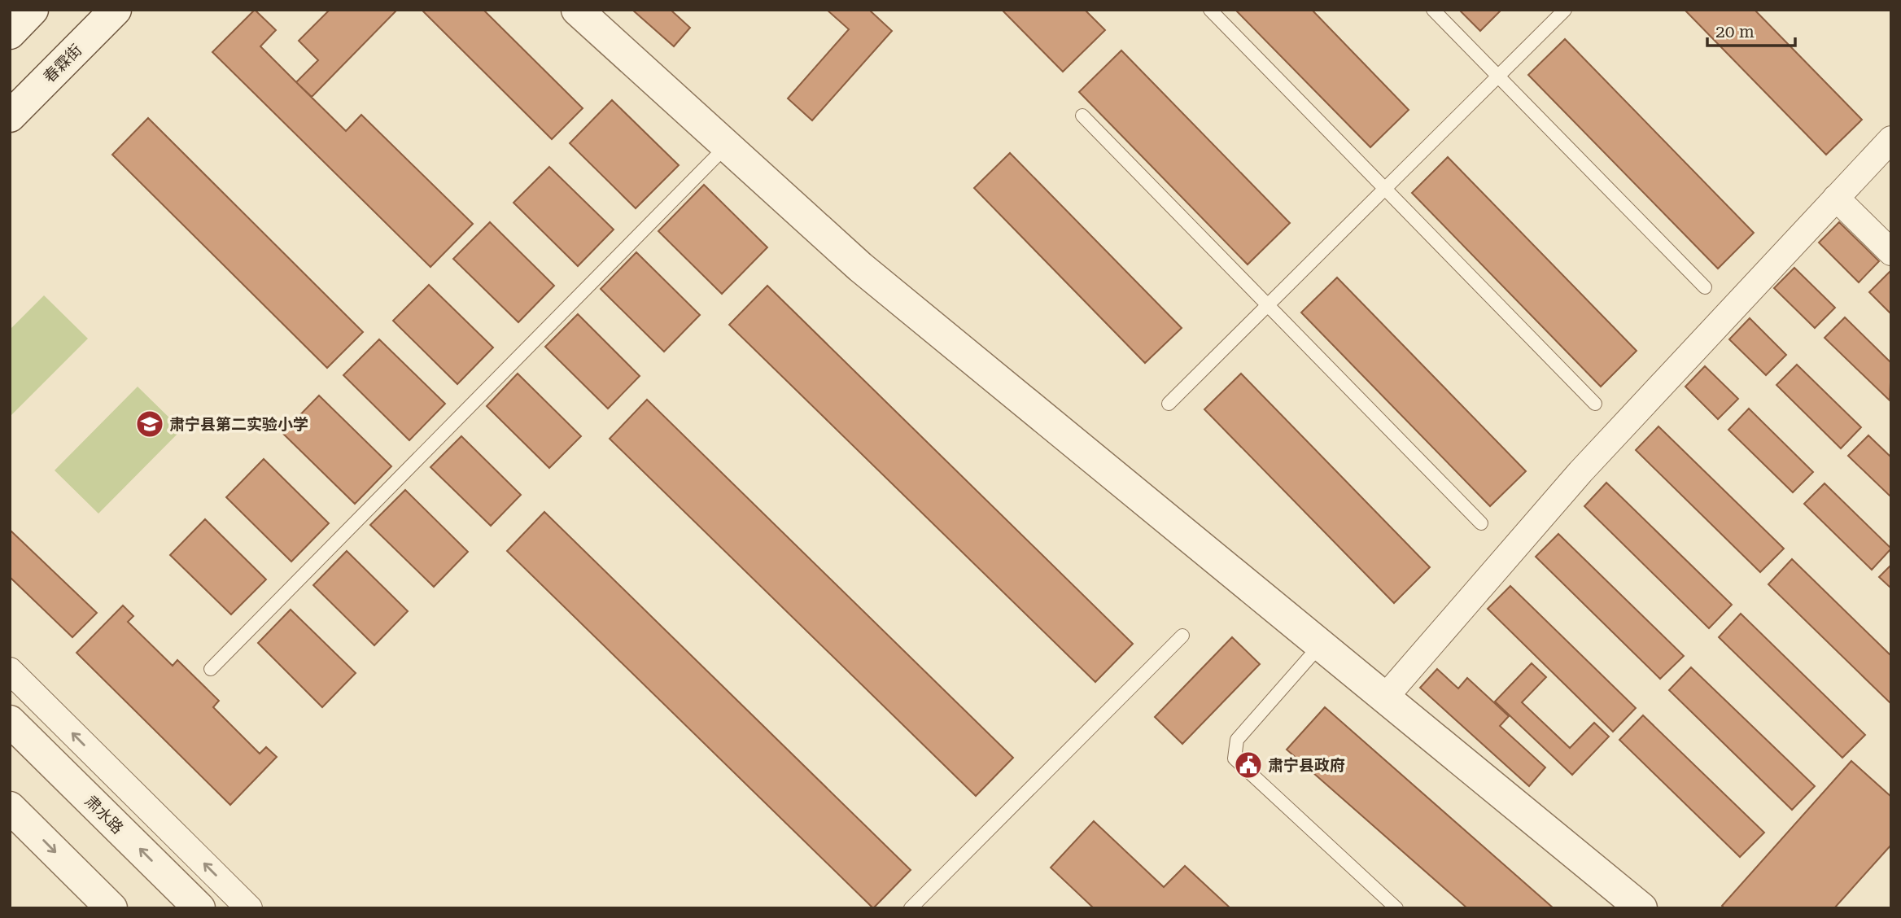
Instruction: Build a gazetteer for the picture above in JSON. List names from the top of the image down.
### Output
{
  "streets": {
    "street": ["春霖街", "肃水路"]
  },
  "places": {
    "school or university": ["肃宁县第二实验小学"],
    "public building": ["肃宁县政府"]
  },
  "scale_bar": "20 m"
}
